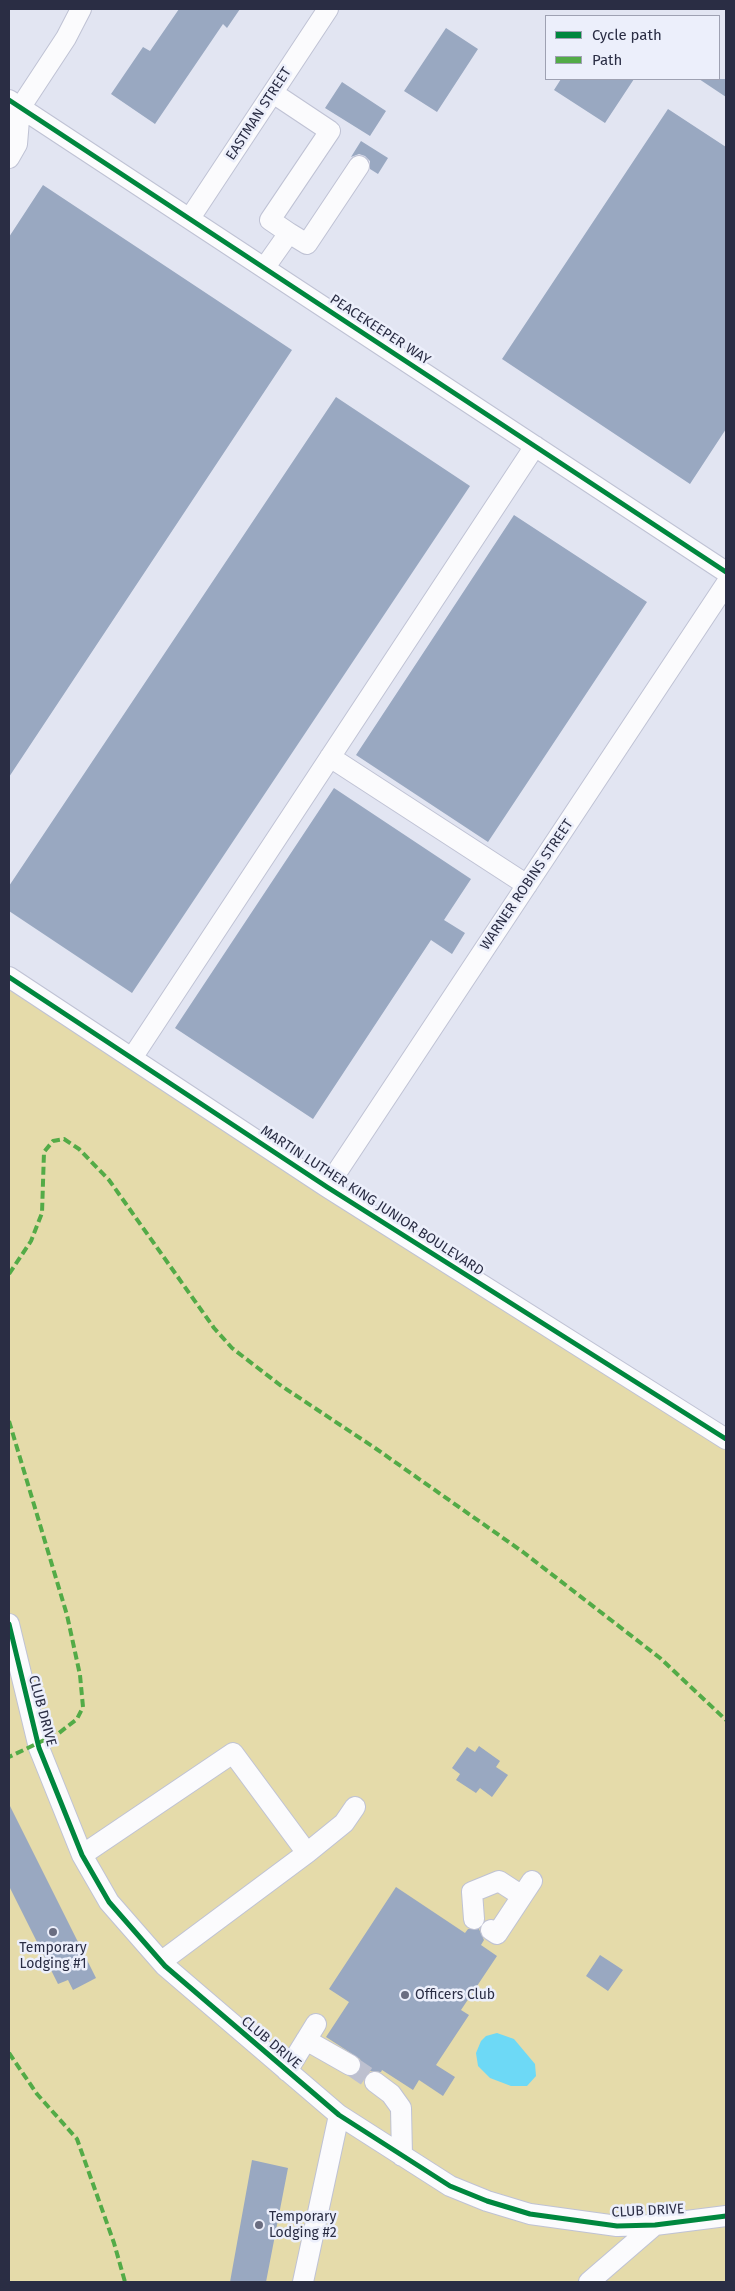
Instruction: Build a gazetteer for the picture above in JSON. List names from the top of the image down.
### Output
{
  "streets": {
    "street": [
      "EASTMAN STREET",
      "PEACEKEEPER WAY",
      "WARNER ROBINS STREET",
      "MARTIN LUTHER KING JUNIOR BOULEVARD",
      "CLUB DRIVE"
    ]
  },
  "crossings": [
    ["EASTMAN STREET", "PEACEKEEPER WAY"],
    ["WARNER ROBINS STREET", "MARTIN LUTHER KING JUNIOR BOULEVARD"]
  ],
  "places": ["Temporary Lodging #1", "Officers Club", "Temporary Lodging #2"],
  "legend": ["Cycle path", "Path"]
}
